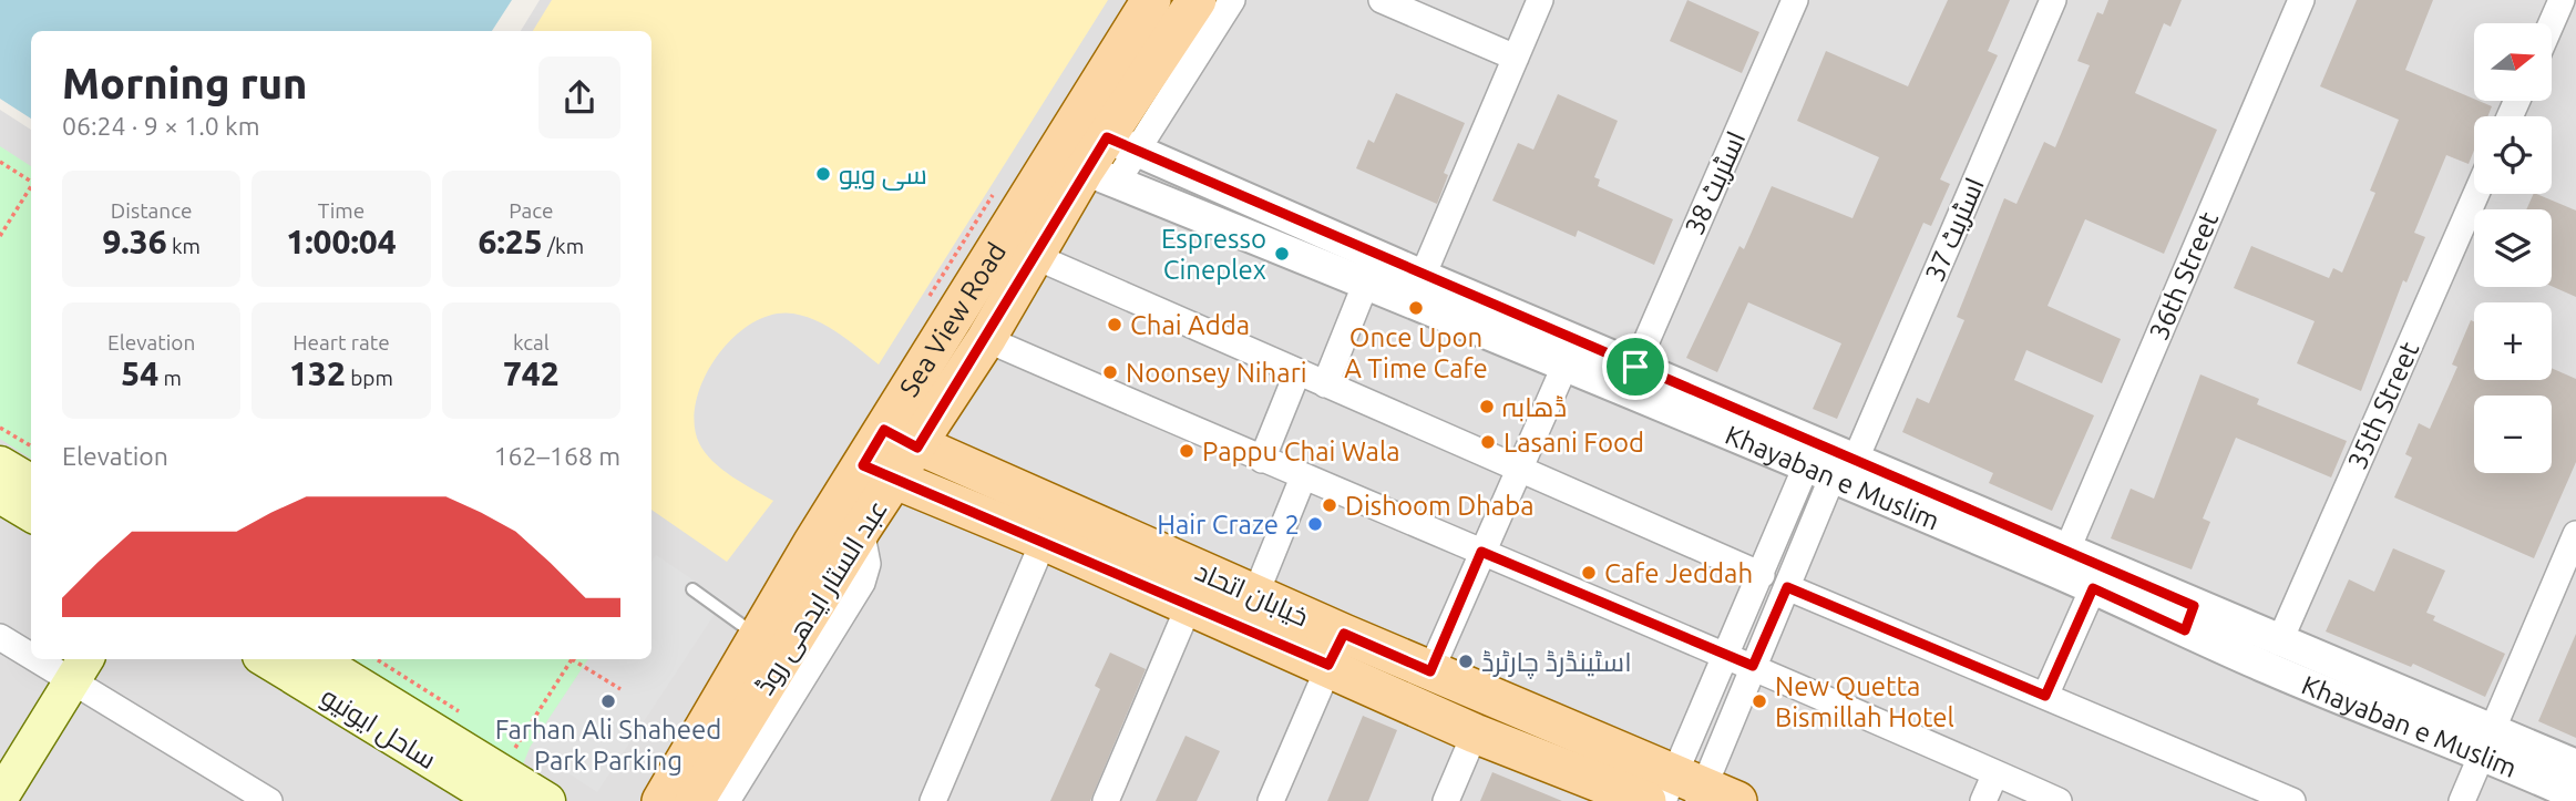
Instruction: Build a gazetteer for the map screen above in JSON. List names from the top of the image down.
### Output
{
  "streets": {
    "main road": [
      "Sea View Road",
      "خیابان اتحاد",
      "عبد الستار ایدھی روڈ",
      "ساحل ایونیو"
    ],
    "street": [
      "اسٹریٹ 38",
      "اسٹریٹ 37",
      "36th Street",
      "35th Street",
      "Khayaban e Muslim"
    ]
  },
  "crossings": [
    ["اسٹریٹ 38", "Khayaban e Muslim"],
    ["اسٹریٹ 37", "Khayaban e Muslim"],
    ["اسٹریٹ 37", "خیابان اتحاد"],
    ["36th Street", "Khayaban e Muslim"],
    ["Sea View Road", "خیابان اتحاد"],
    ["Sea View Road", "عبد الستار ایدھی روڈ"],
    ["35th Street", "Khayaban e Muslim"],
    ["Khayaban e Muslim", "عبد الستار ایدھی روڈ"],
    ["خیابان اتحاد", "عبد الستار ایدھی روڈ"]
  ],
  "places": [
    "سی ویو",
    "Espresso Cineplex",
    "Once Upon A Time Cafe",
    "Chai Adda",
    "Noonsey Nihari",
    "ڈھابہ",
    "Lasani Food",
    "Pappu Chai Wala",
    "Dishoom Dhaba",
    "Hair Craze 2",
    "Cafe Jeddah",
    "اسٹینڈرڈ چارٹرڈ",
    "Farhan Ali Shaheed Park Parking",
    "New Quetta Bismillah Hotel"
  ],
  "north": "right",
  "page": {
    "map_buttons": ["+", "−"],
    "heading": ["Morning run", "06:24 · 9 × 1.0 km"],
    "stats": [
      ["Distance", "9.36 km"],
      ["Time", "1:00:04"],
      ["Pace", "6:25 /km"],
      ["Elevation", "54 m"],
      ["Heart rate", "132 bpm"],
      ["kcal", "742"]
    ],
    "chart": ["Elevation", "162–168 m"]
  }
}
